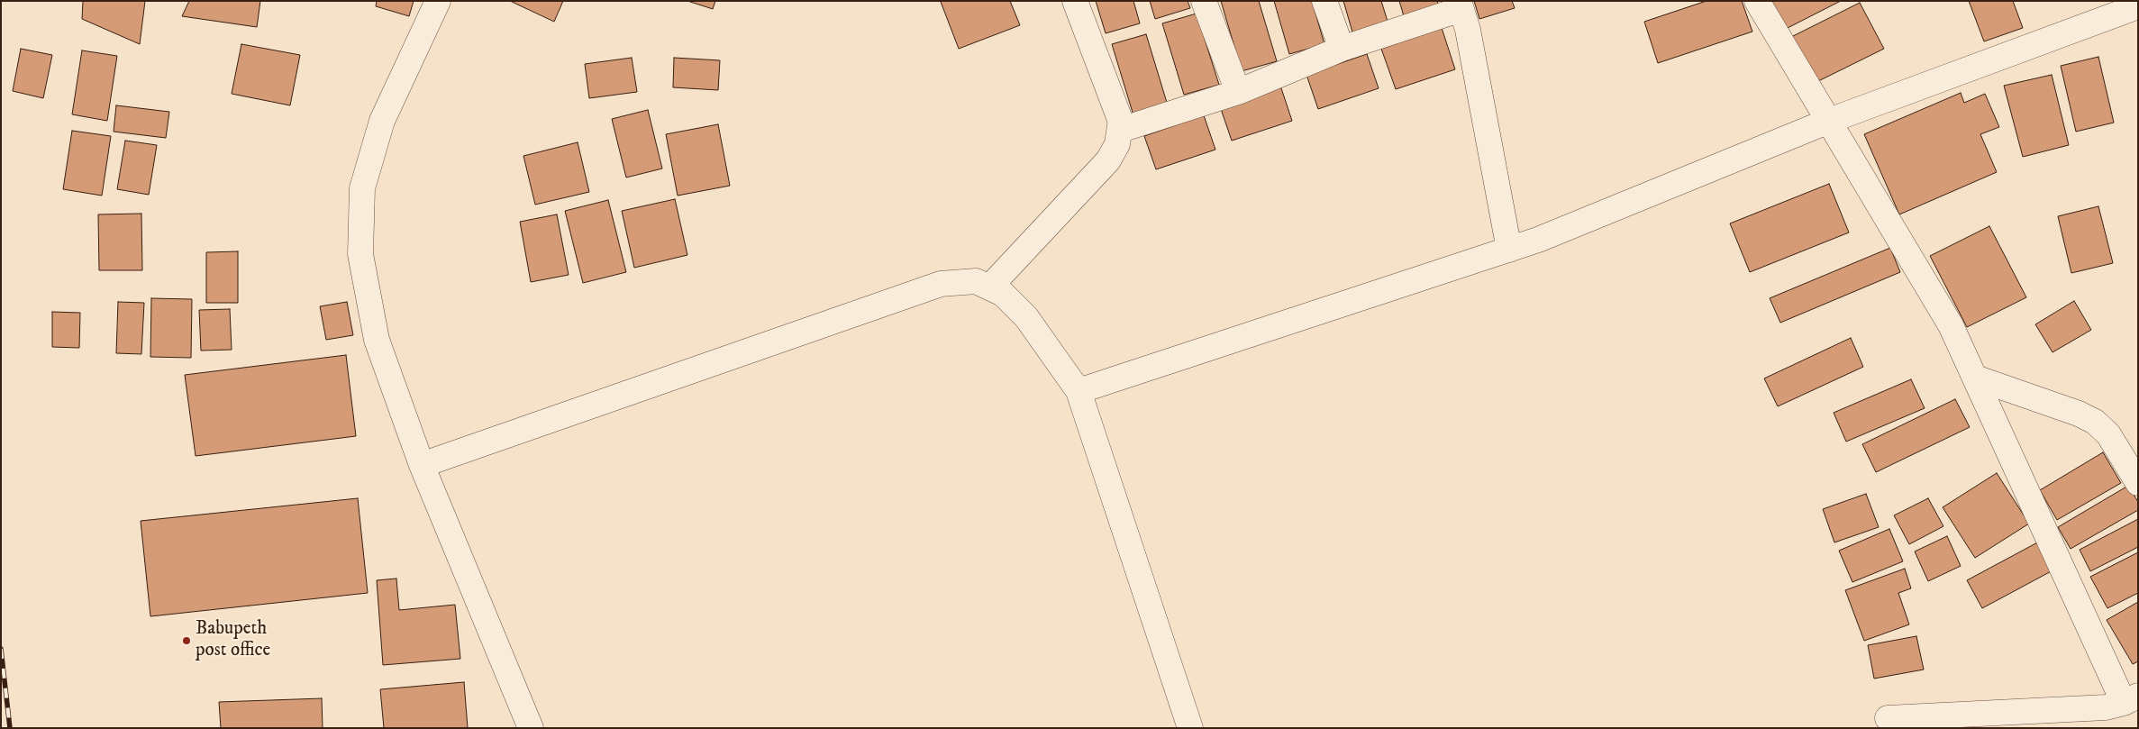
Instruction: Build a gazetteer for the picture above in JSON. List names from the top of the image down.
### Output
{
  "places": ["Babupeth post office"]
}
